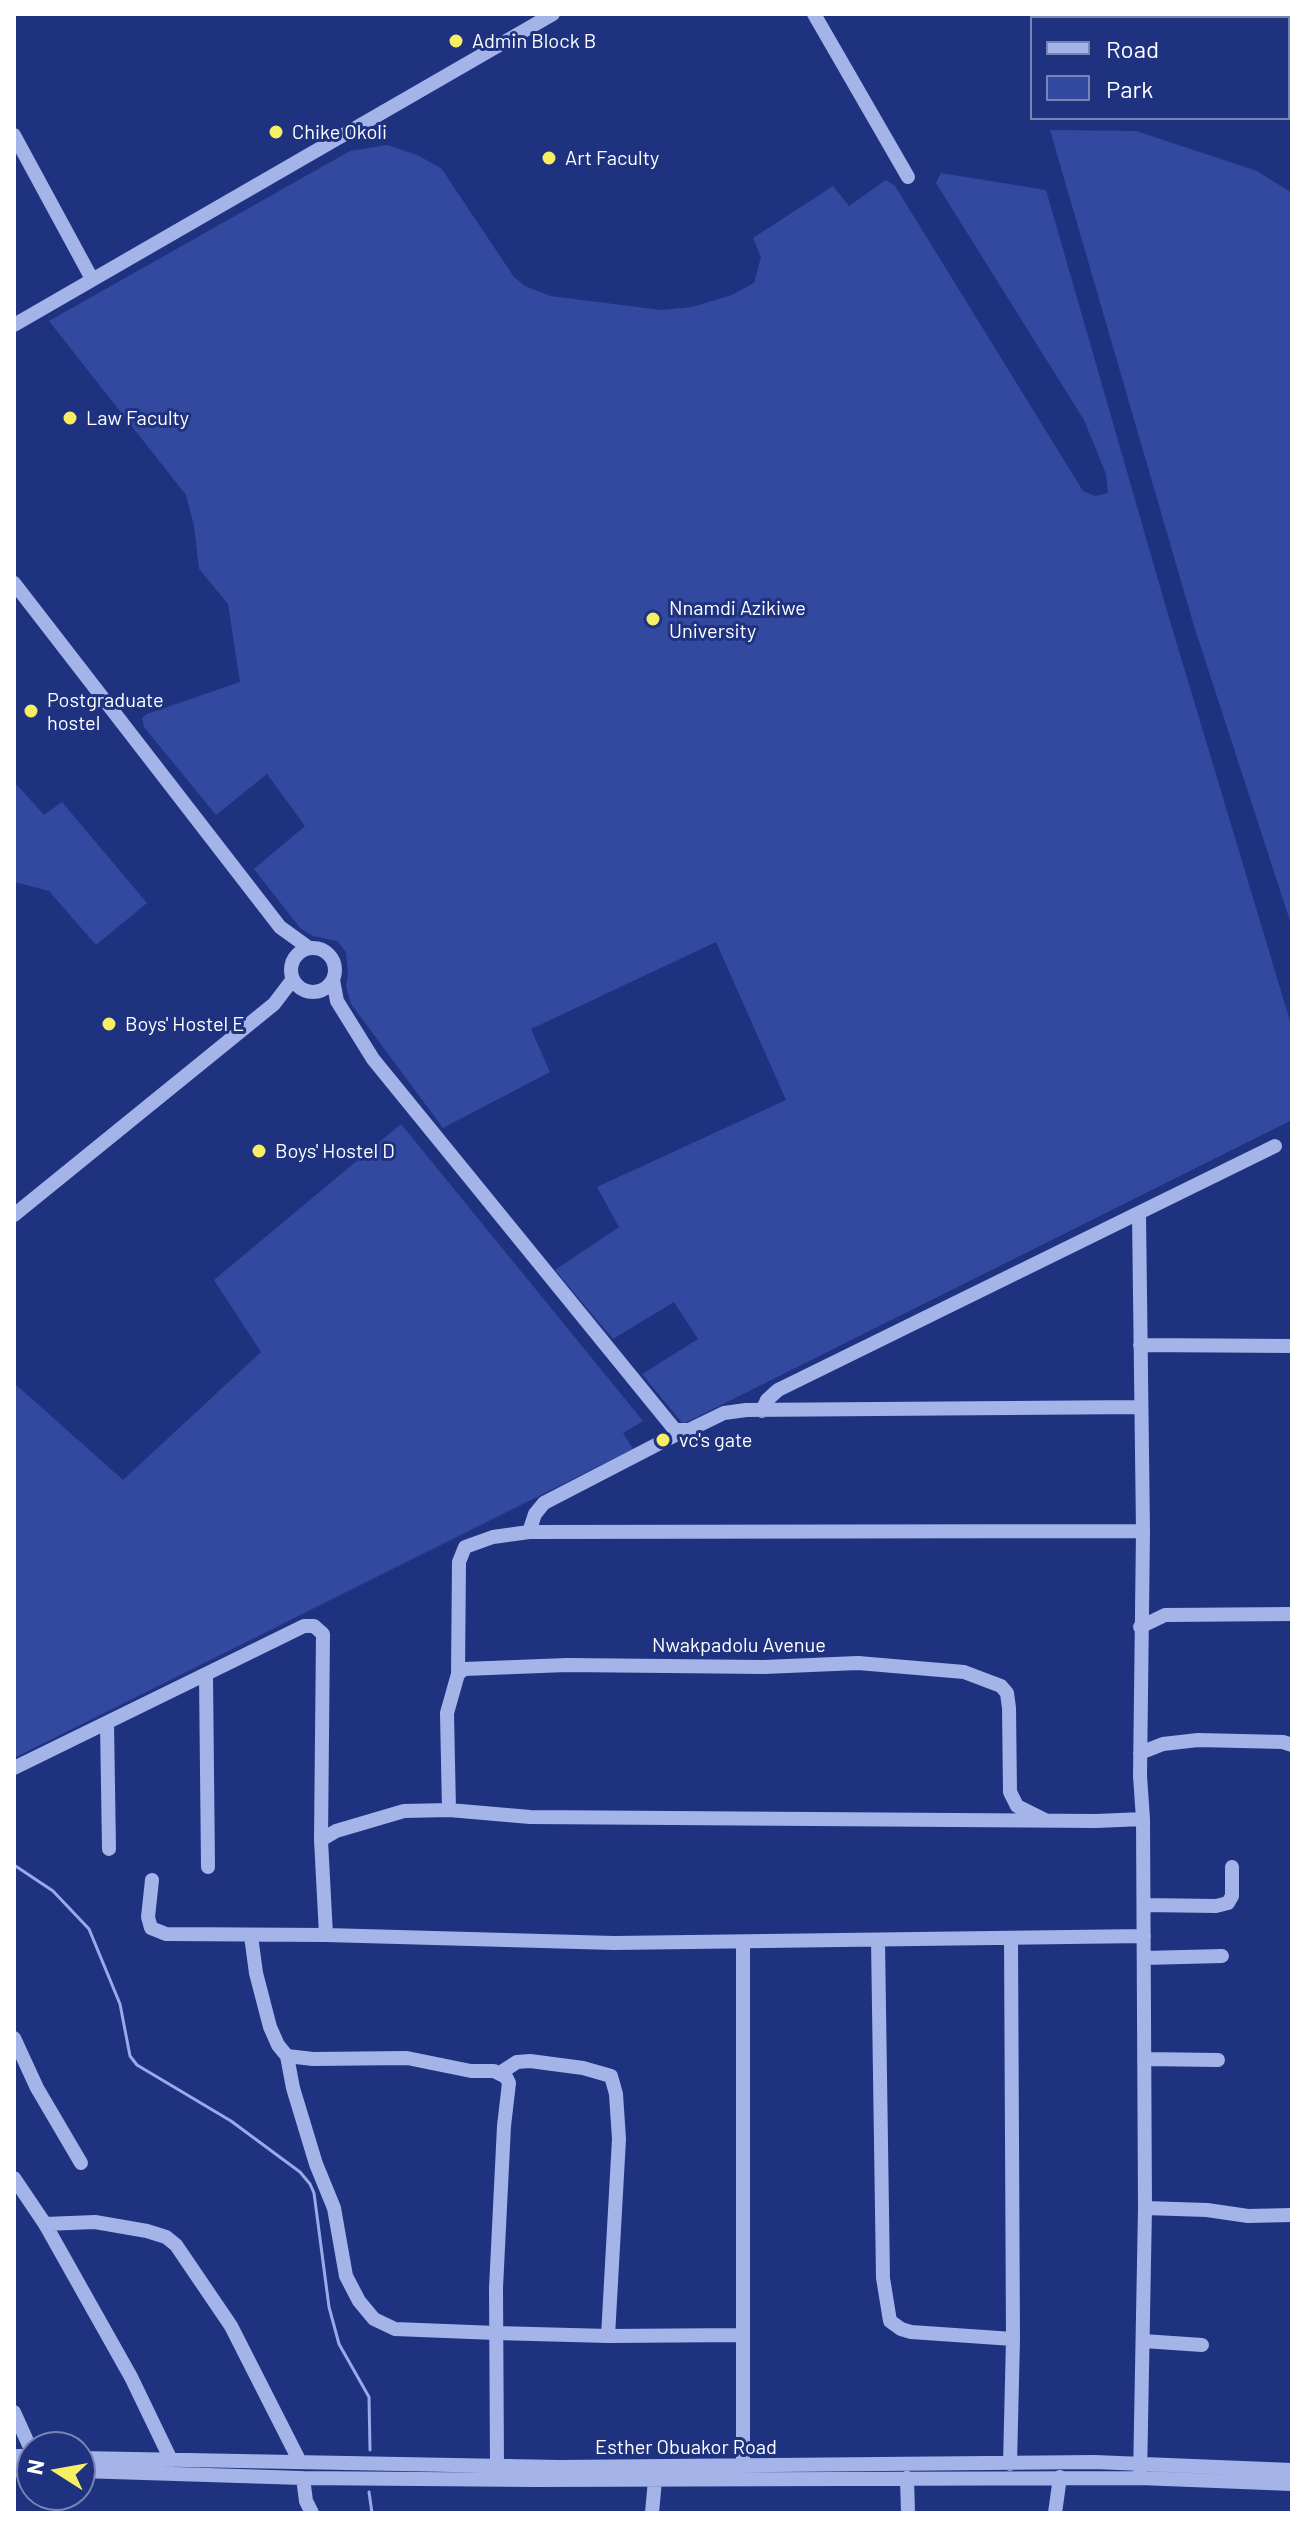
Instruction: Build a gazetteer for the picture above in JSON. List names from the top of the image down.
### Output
{
  "streets": {
    "street": ["Nwakpadolu Avenue", "Esther Obuakor Road"]
  },
  "places": [
    "Admin Block B",
    "Chike Okoli",
    "Art Faculty",
    "Law Faculty",
    "Nnamdi Azikiwe University",
    "Postgraduate hostel",
    "Boys' Hostel E",
    "Boys' Hostel D",
    "vc's gate"
  ],
  "legend": ["Road", "Park"],
  "north": "left"
}
